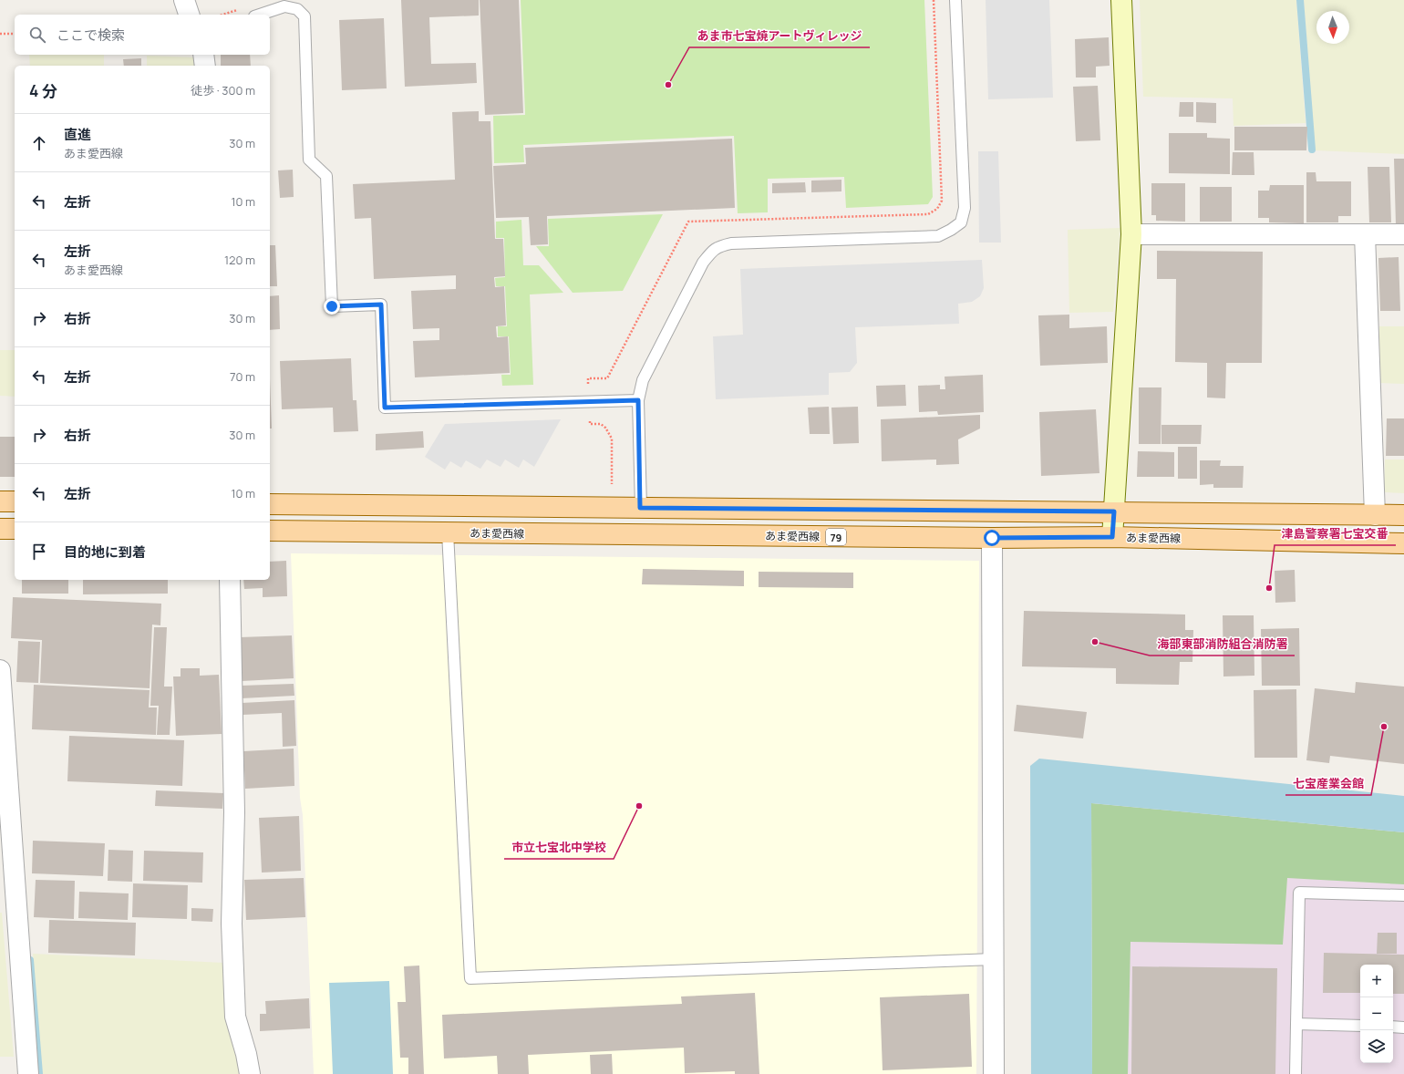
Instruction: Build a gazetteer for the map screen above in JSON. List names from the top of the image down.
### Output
{
  "streets": {
    "main road": ["あま愛西線", "79"]
  },
  "places": [
    "あま市七宝焼アートヴィレッジ",
    "津島警察署七宝交番",
    "海部東部消防組合消防署",
    "七宝産業会館",
    "市立七宝北中学校"
  ],
  "north": "bottom",
  "page": {
    "search": "ここで検索",
    "heading": ["4 分", "徒歩 · 300 m"],
    "list": [
      ["直進", "あま愛西線", "30 m"],
      ["左折", "10 m"],
      ["左折", "あま愛西線", "120 m"],
      ["右折", "30 m"],
      ["左折", "70 m"],
      ["右折", "30 m"],
      ["左折", "10 m"],
      "目的地に到着"
    ],
    "map_buttons": ["+", "−"]
  }
}
